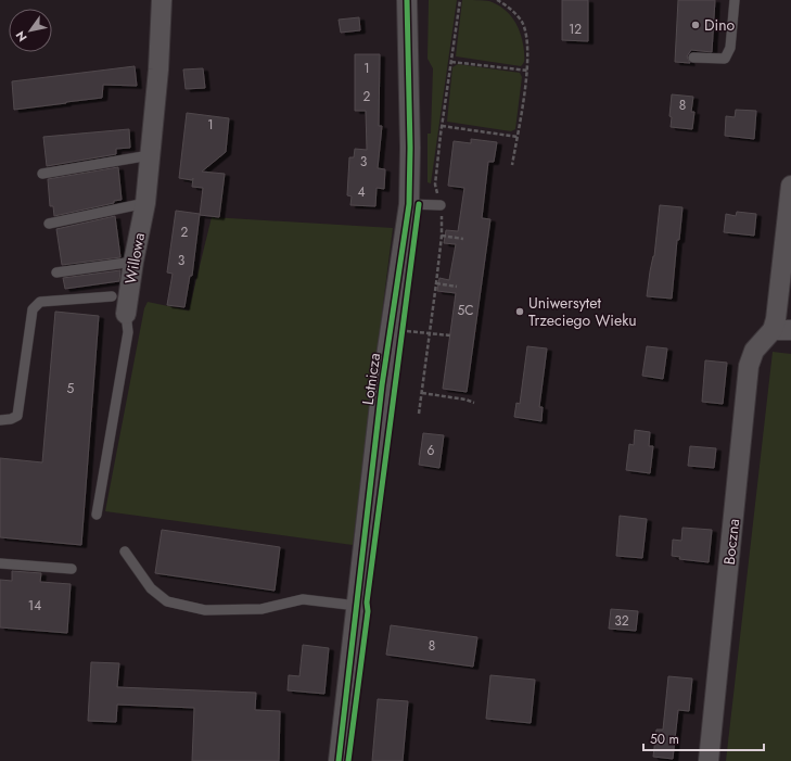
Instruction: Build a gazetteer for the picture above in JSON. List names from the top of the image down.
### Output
{
  "streets": {
    "street": ["Willowa", "Lotnicza", "Boczna"]
  },
  "places": ["Dino", "Uniwersytet Trzeciego Wieku"],
  "house_numbers": [
    "12",
    "1",
    "2",
    "8",
    "1",
    "3",
    "4",
    "2",
    "3",
    "5C",
    "5",
    "6",
    "14",
    "32",
    "8"
  ],
  "scale_bar": "50 m",
  "north": "bottom left"
}
